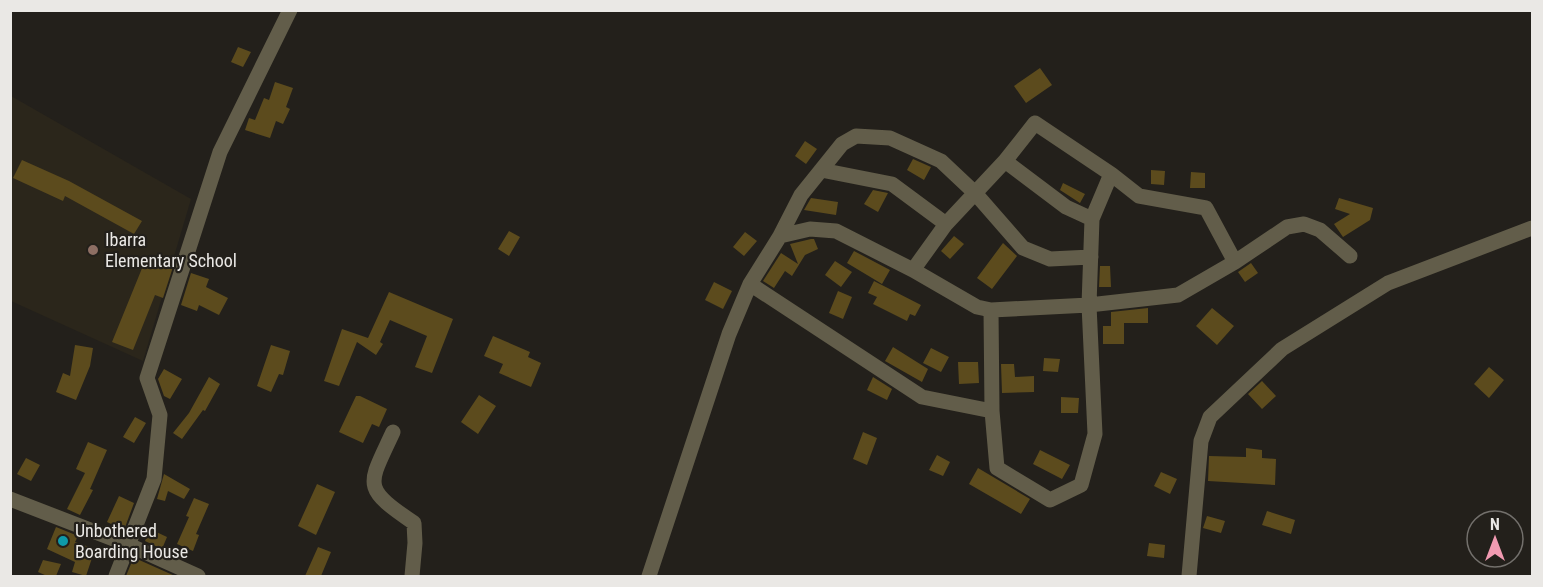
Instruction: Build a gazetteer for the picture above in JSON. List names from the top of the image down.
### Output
{
  "places": ["Ibarra Elementary School", "Unbothered Boarding House"],
  "north": "top"
}
